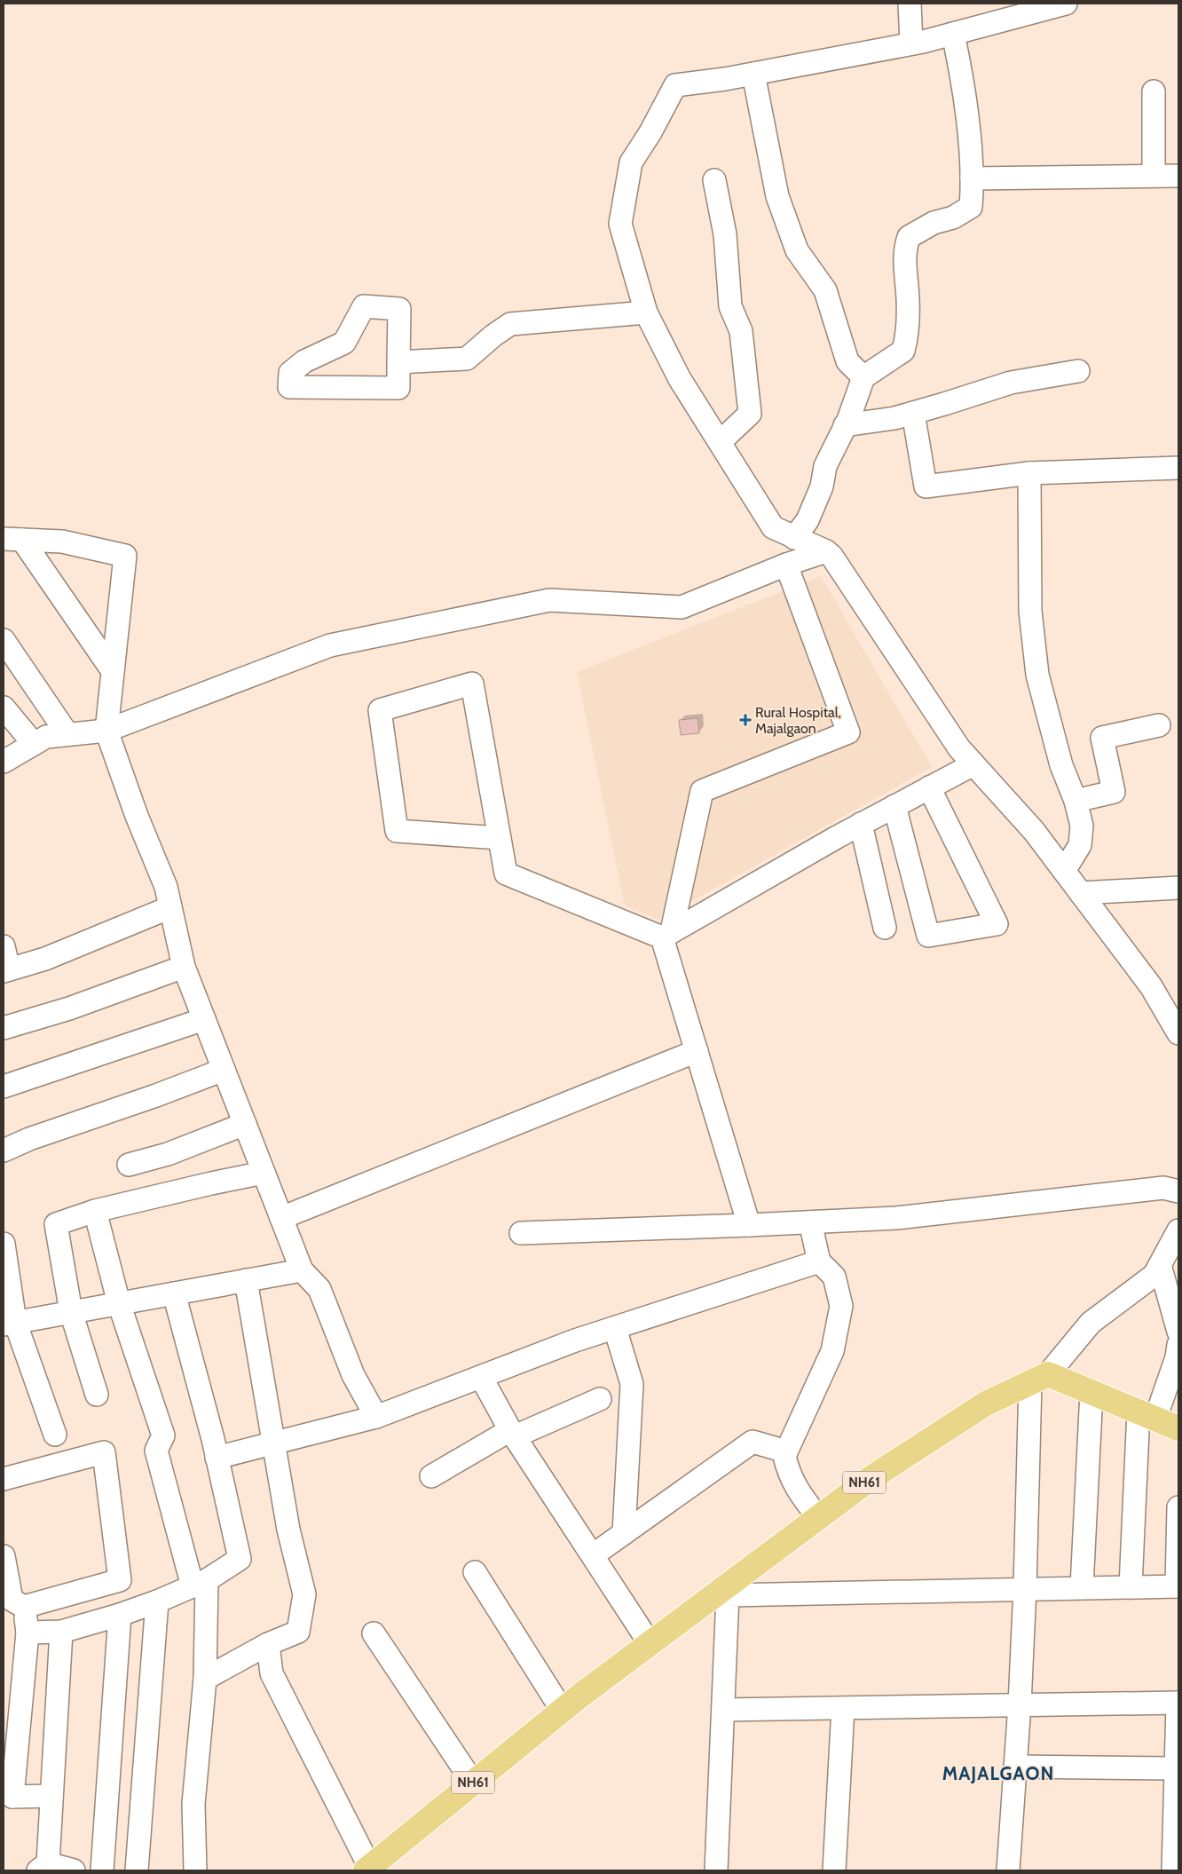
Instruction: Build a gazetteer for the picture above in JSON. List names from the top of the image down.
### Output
{
  "streets": {
    "main road": ["NH61"]
  },
  "districts": ["MAJALGAON"],
  "places": {
    "health": ["Rural Hospital, Majalgaon"]
  }
}
